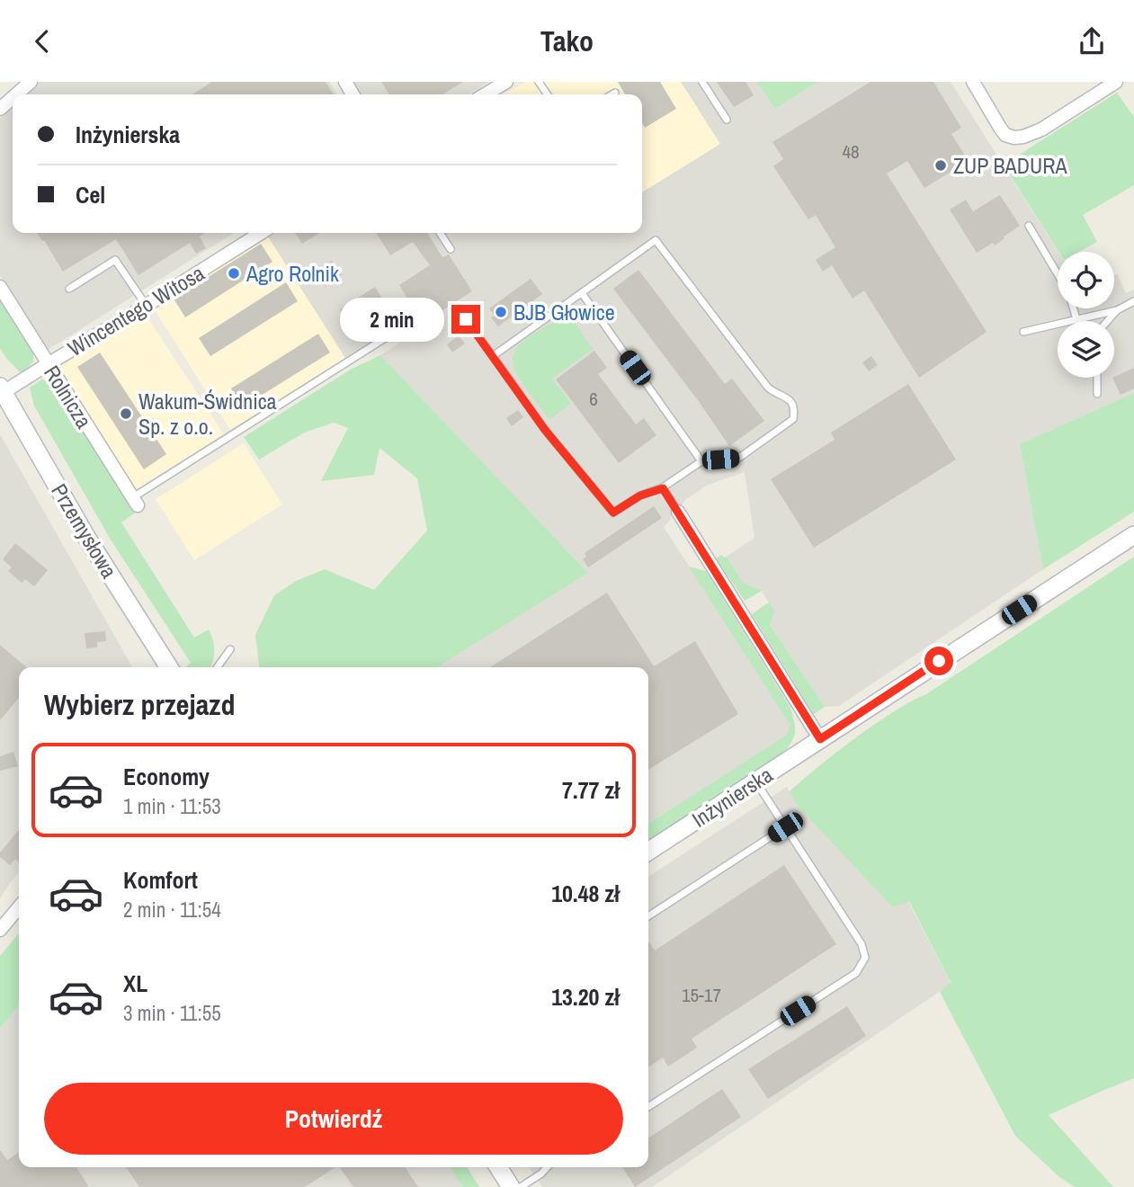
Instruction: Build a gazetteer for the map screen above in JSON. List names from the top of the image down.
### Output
{
  "streets": {
    "street": [
      "Wincentego Witosa",
      "Rolnicza",
      "Przemysłowa",
      "Inżynierska"
    ]
  },
  "crossings": [
    ["Wincentego Witosa", "Rolnicza"],
    ["Wincentego Witosa", "Przemysłowa"]
  ],
  "places": [
    "ZUP BADURA",
    "Agro Rolnik",
    "BJB Głowice",
    "Wakum-Świdnica Sp. z o.o."
  ],
  "house_numbers": ["48", "6", "15-17"],
  "page": {
    "header": "Tako",
    "banner": ["Inżynierska", "Cel"],
    "bubble": "2 min",
    "heading": "Wybierz przejazd",
    "list": [
      {
        "name": "Economy",
        "note": "1 min · 11:53",
        "value": "7.77 zł"
      },
      {
        "name": "Komfort",
        "note": "2 min · 11:54",
        "value": "10.48 zł"
      },
      {
        "name": "XL",
        "note": "3 min · 11:55",
        "value": "13.20 zł"
      }
    ],
    "buttons": "Potwierdź"
  }
}
